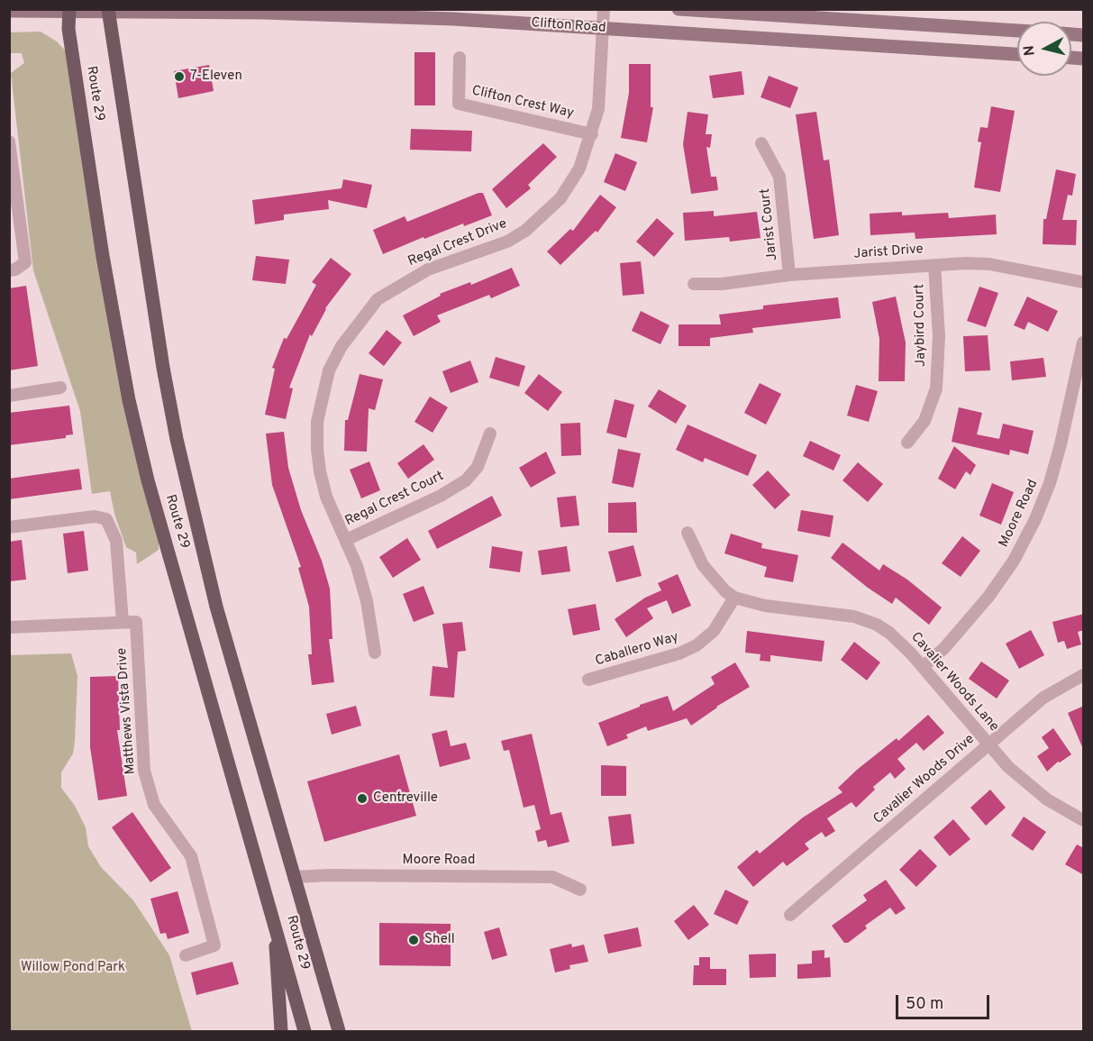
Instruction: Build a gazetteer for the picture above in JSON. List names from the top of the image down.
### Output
{
  "streets": {
    "main road": ["Clifton Road", "Route 29"],
    "street": [
      "Clifton Crest Way",
      "Jarist Court",
      "Regal Crest Drive",
      "Jarist Drive",
      "Jaybird Court",
      "Regal Crest Court",
      "Moore Road",
      "Caballero Way",
      "Cavalier Woods Lane",
      "Matthews Vista Drive",
      "Cavalier Woods Drive"
    ]
  },
  "crossings": [
    ["Clifton Road", "Route 29"],
    ["Clifton Road", "Regal Crest Drive"],
    ["Route 29", "Moore Road"],
    ["Clifton Crest Way", "Regal Crest Drive"],
    ["Jarist Court", "Jarist Drive"],
    ["Regal Crest Drive", "Regal Crest Court"],
    ["Jarist Drive", "Jaybird Court"],
    ["Moore Road", "Cavalier Woods Lane"],
    ["Caballero Way", "Cavalier Woods Lane"],
    ["Cavalier Woods Lane", "Cavalier Woods Drive"]
  ],
  "parks": ["Willow Pond Park"],
  "places": ["7-Eleven", "Centreville", "Shell"],
  "scale_bar": "50 m",
  "north": "left"
}
